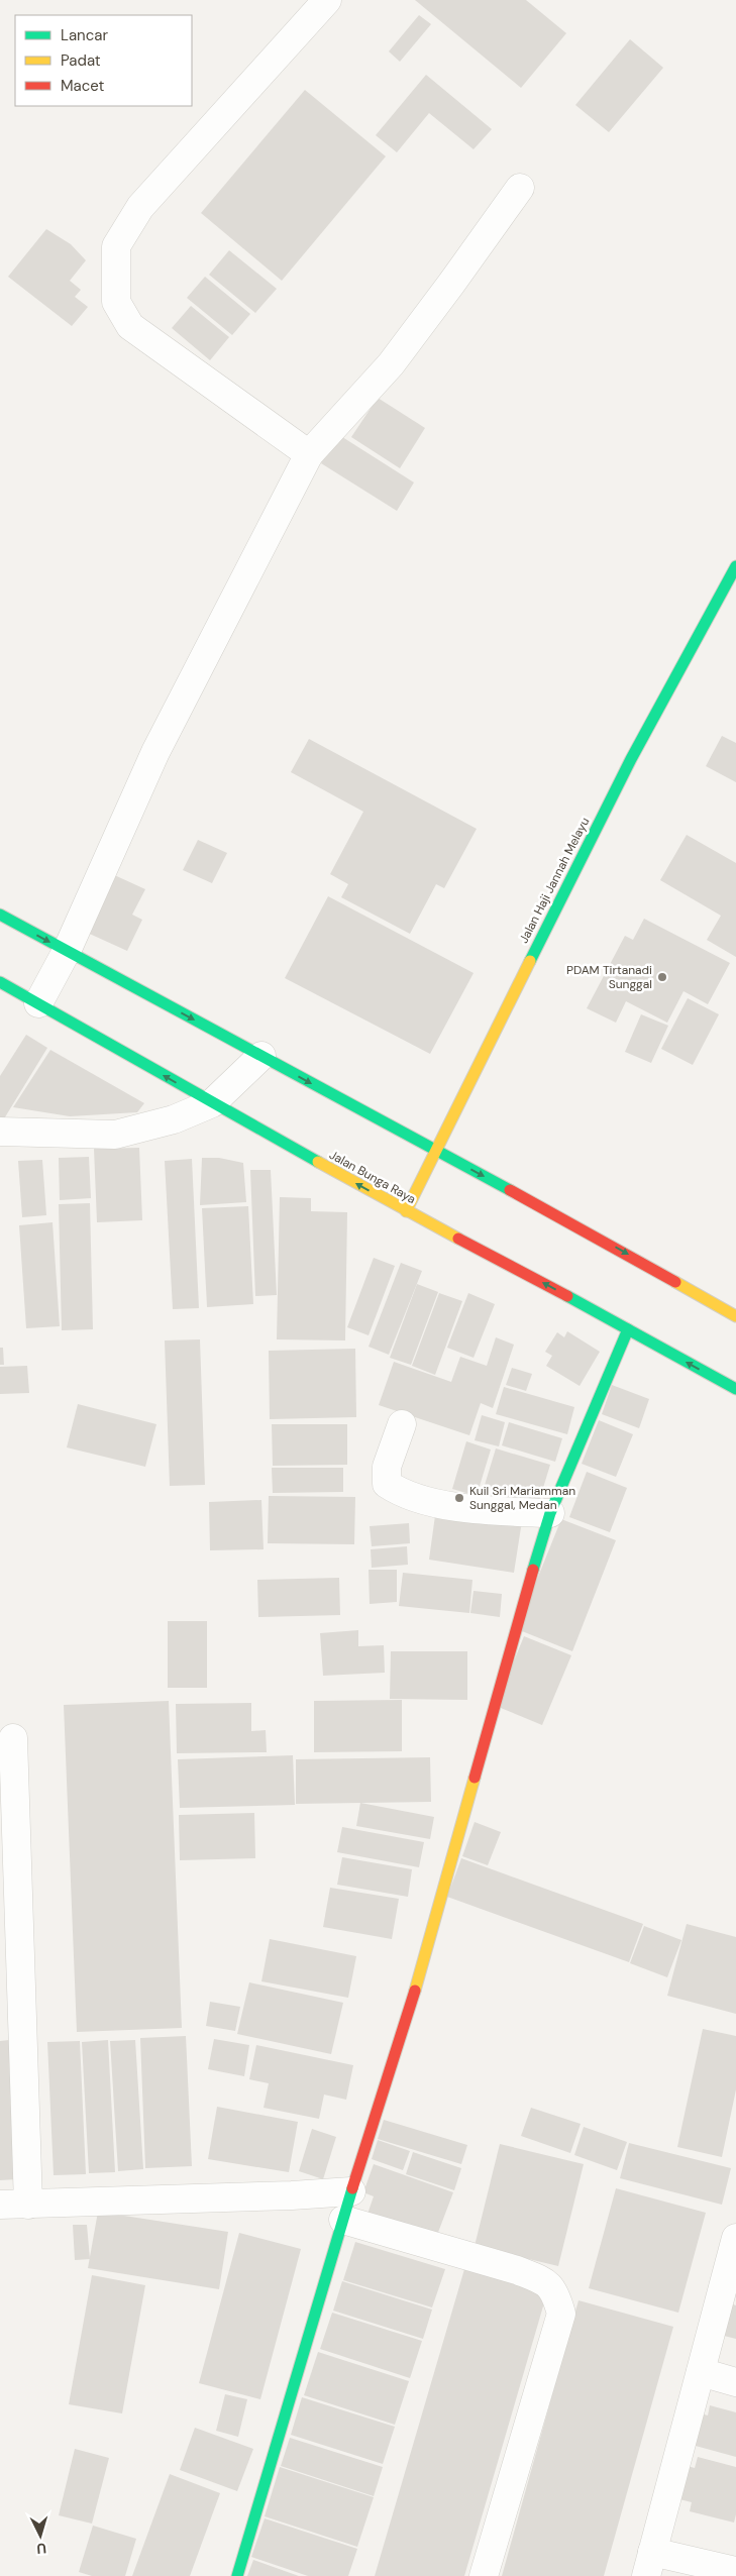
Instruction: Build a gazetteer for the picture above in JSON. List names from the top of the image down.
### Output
{
  "streets": {
    "main road": ["Jalan Haji Jannah Melayu", "Jalan Bunga Raya"]
  },
  "crossings": [
    ["Jalan Haji Jannah Melayu", "Jalan Bunga Raya"]
  ],
  "places": ["PDAM Tirtanadi Sunggal", "Kuil Sri Mariamman Sunggal, Medan"],
  "legend": ["Lancar", "Padat", "Macet"],
  "north": "bottom"
}
